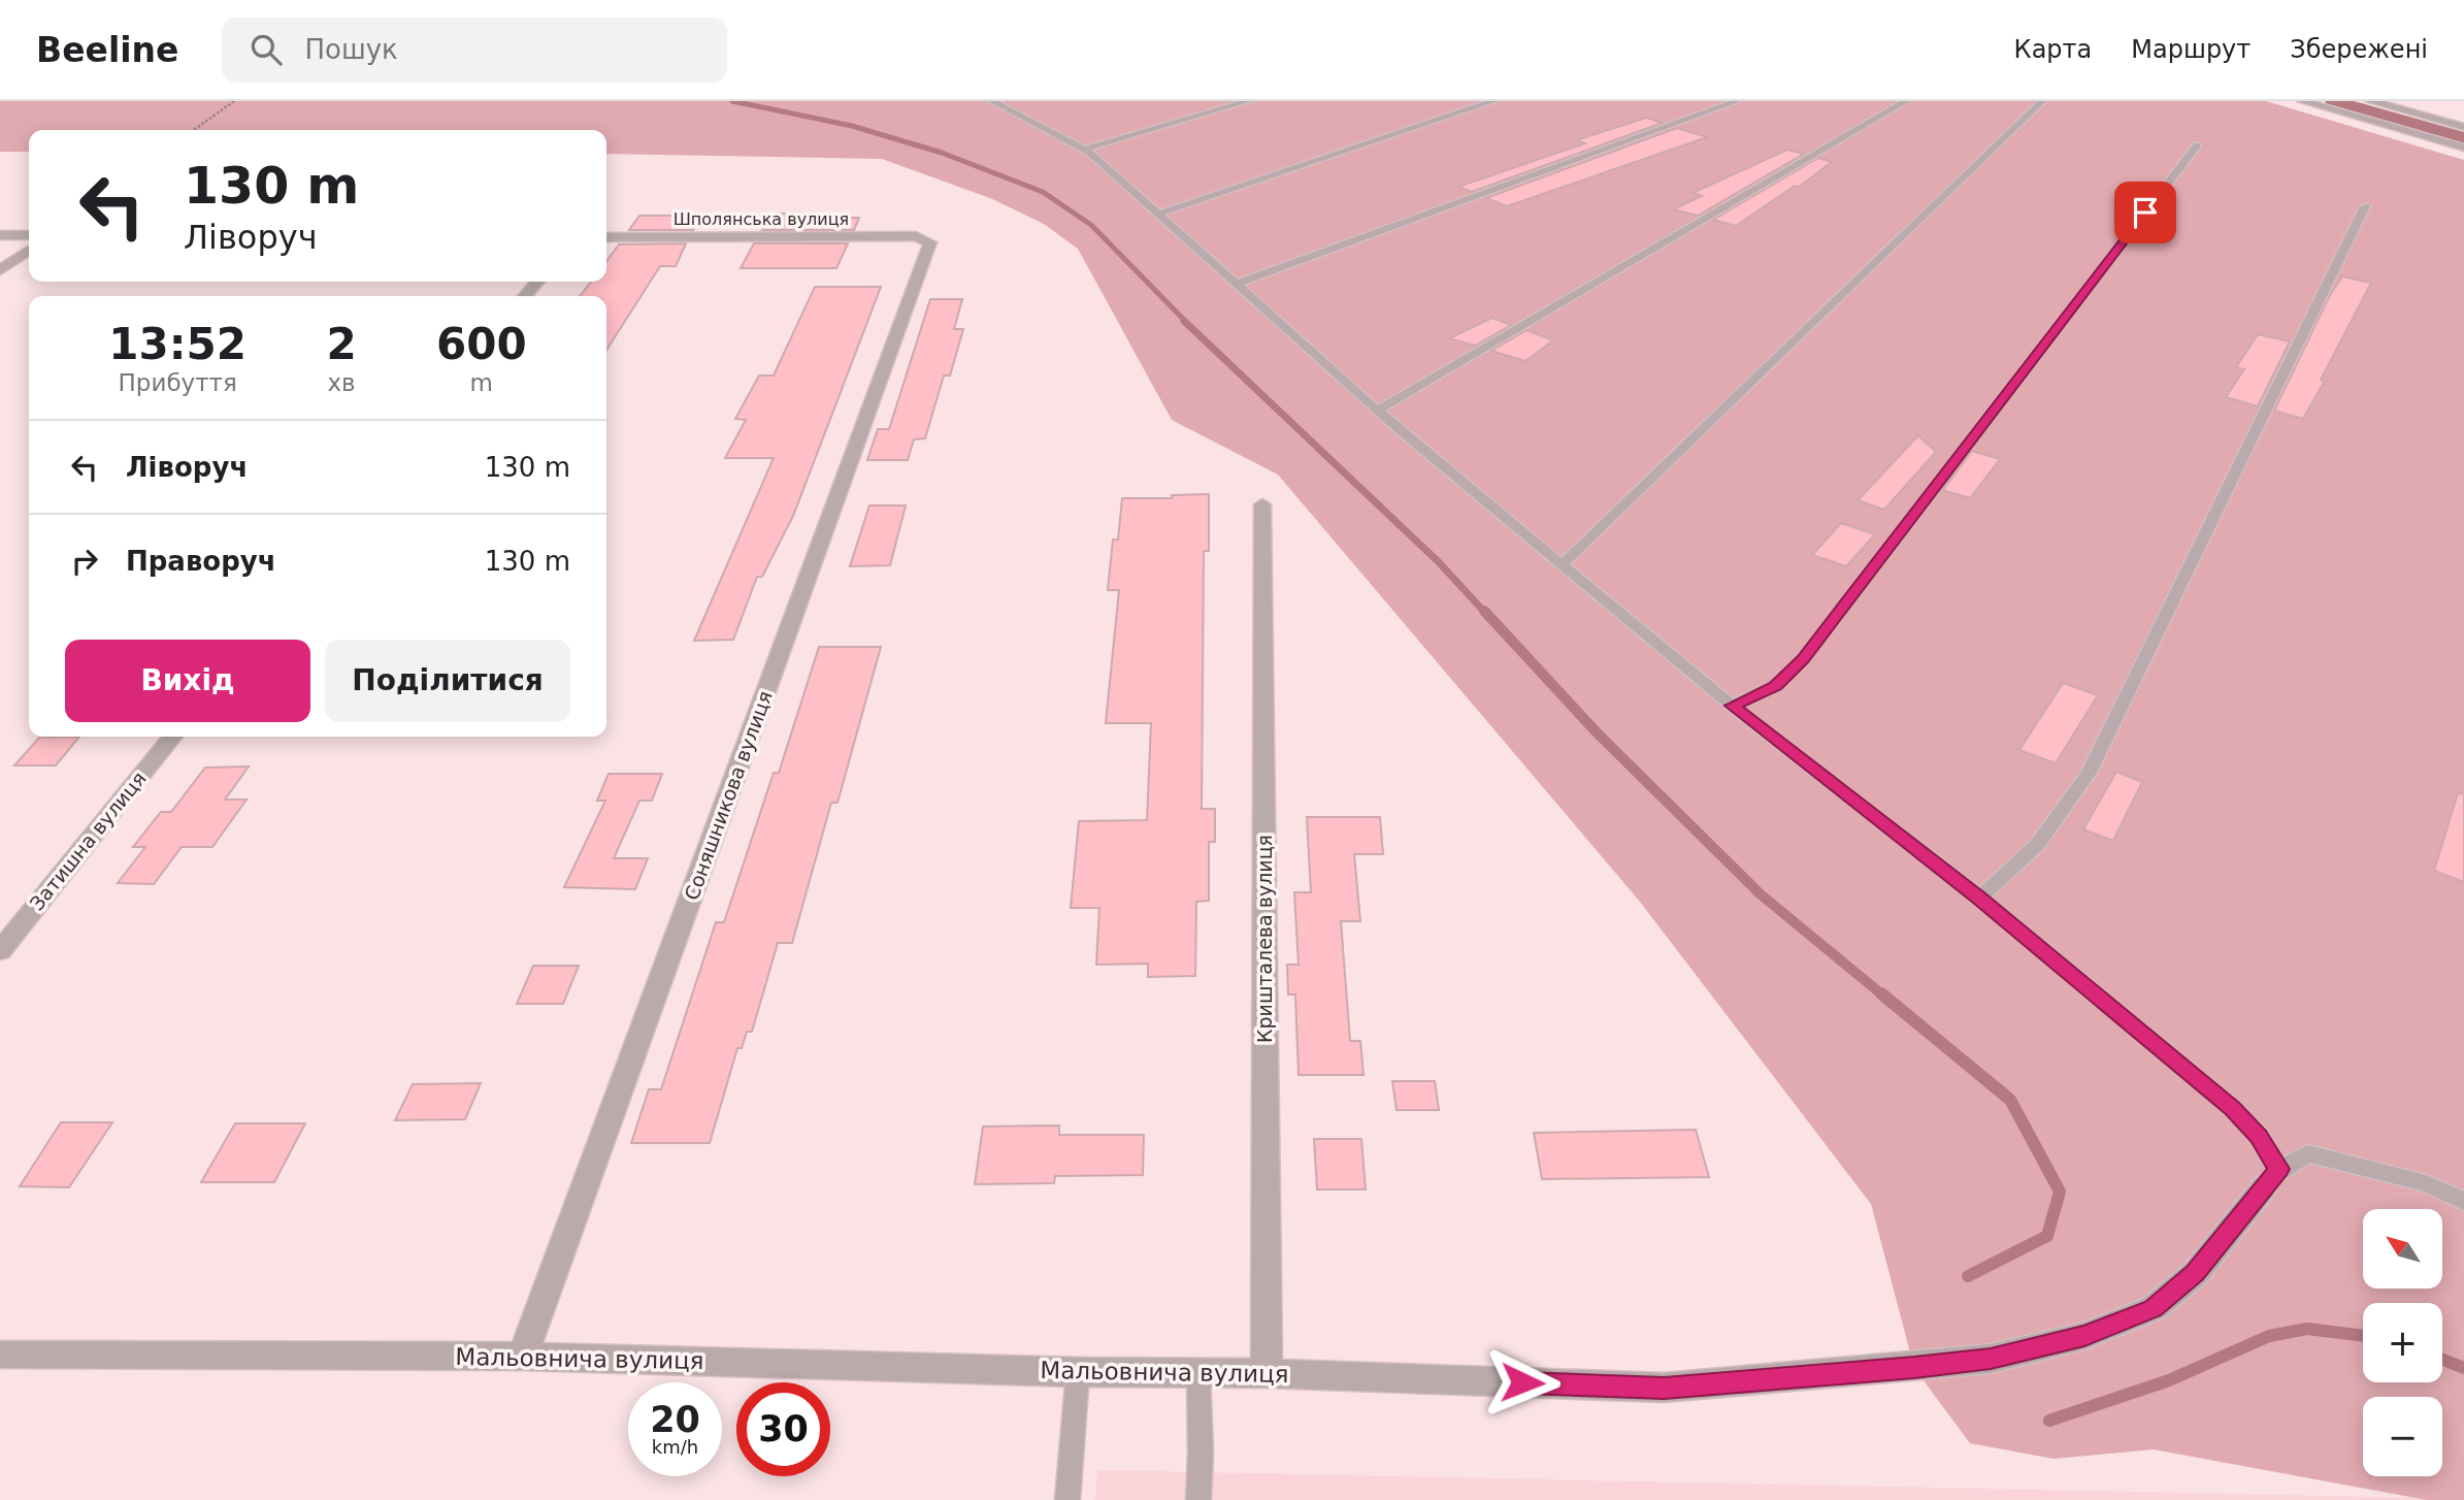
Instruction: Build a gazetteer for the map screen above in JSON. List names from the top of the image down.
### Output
{
  "streets": {
    "street": [
      "Шполянська вулиця",
      "Соняшникова вулиця",
      "Затишна вулиця",
      "Кришталева вулиця",
      "Мальовнича вулиця"
    ]
  },
  "crossings": [
    ["Шполянська вулиця", "Соняшникова вулиця"],
    ["Соняшникова вулиця", "Мальовнича вулиця"],
    ["Кришталева вулиця", "Мальовнича вулиця"]
  ],
  "north": "top left",
  "page": {
    "header": "Beeline",
    "search": "Пошук",
    "nav": ["Карта", "Маршрут", "Збережені"],
    "turn": ["130 m", "Ліворуч"],
    "eta": [
      "13:52",
      "Прибуття",
      "2",
      "хв",
      "600",
      "m"
    ],
    "list": [
      {
        "name": "Ліворуч",
        "value": "130 m"
      },
      {
        "name": "Праворуч",
        "value": "130 m"
      }
    ],
    "buttons": ["Вихід", "Поділитися"],
    "map_buttons": ["+", "−"],
    "speed": "20 km/h",
    "limit": "30"
  }
}
